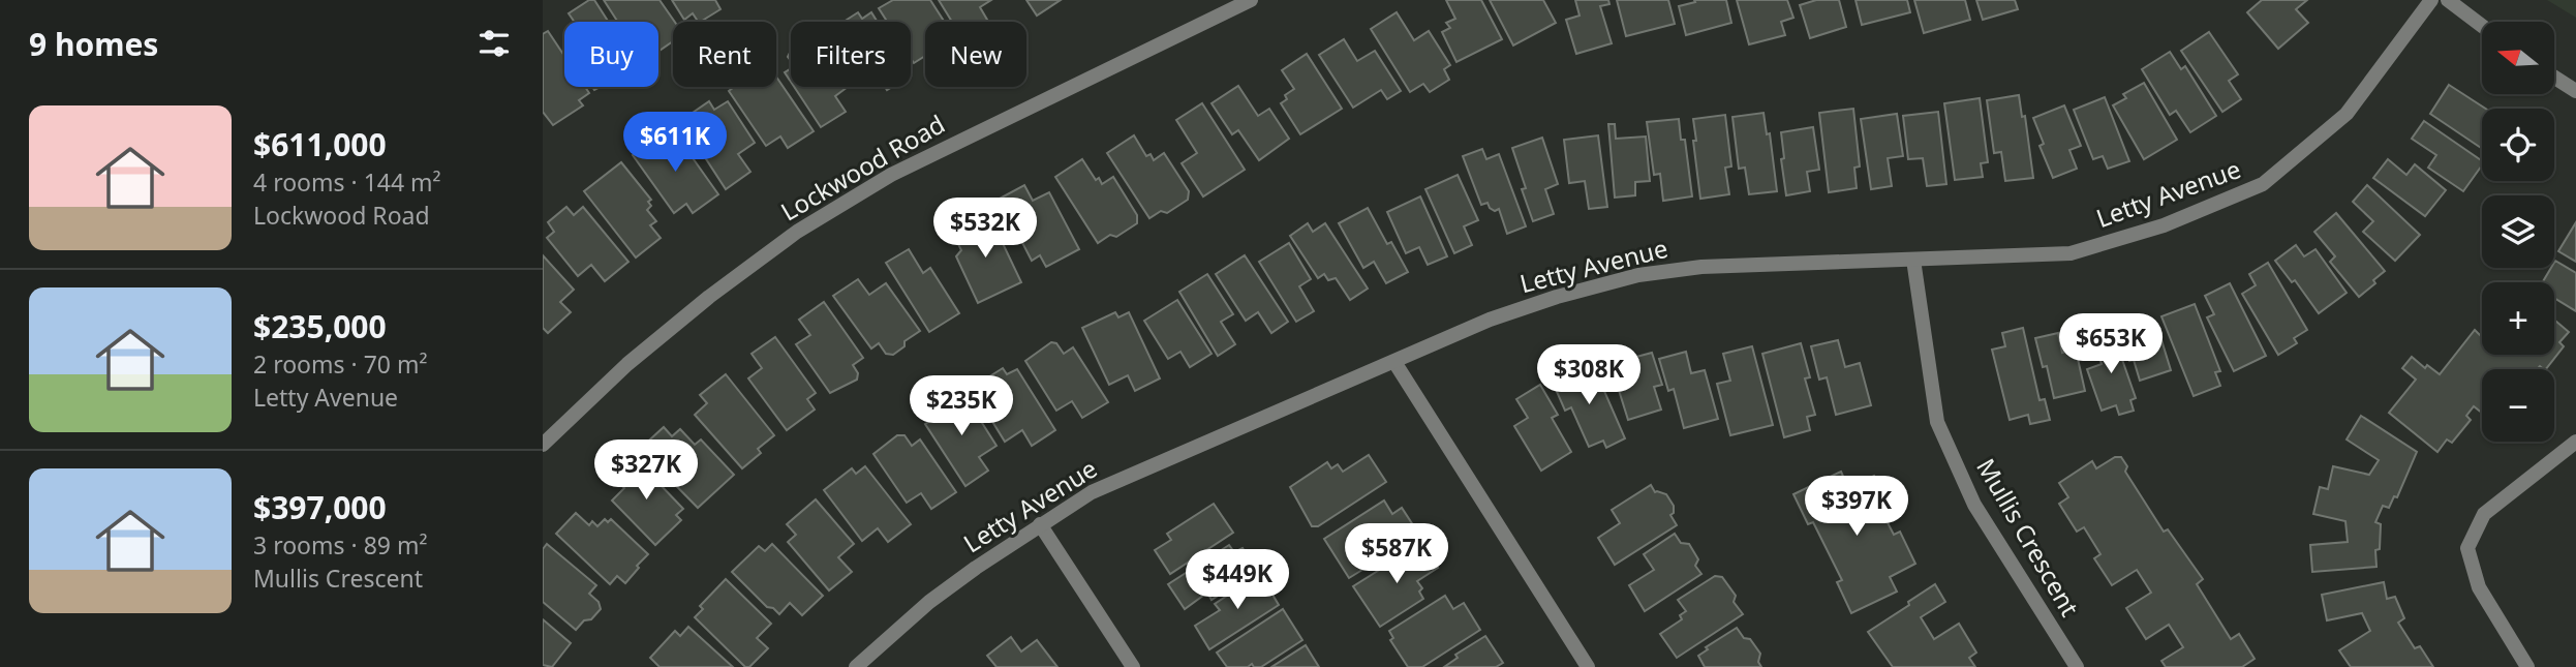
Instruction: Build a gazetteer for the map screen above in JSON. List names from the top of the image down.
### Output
{
  "streets": {
    "street": ["Lockwood Road", "Letty Avenue", "Mullis Crescent"]
  },
  "crossings": [
    ["Letty Avenue", "Mullis Crescent"]
  ],
  "north": "left",
  "page": {
    "heading": "9 homes",
    "map_buttons": ["+", "−"],
    "chip": [
      "Buy",
      "Rent",
      "Filters",
      "New"
    ],
    "list": [
      {
        "name": "$611,000",
        "note": "4 rooms · 144 m² · Lockwood Road"
      },
      {
        "name": "$235,000",
        "note": "2 rooms · 70 m² · Letty Avenue"
      },
      {
        "name": "$397,000",
        "note": "3 rooms · 89 m² · Mullis Crescent"
      }
    ],
    "price": [
      "$611K",
      "$532K",
      "$653K",
      "$308K",
      "$235K",
      "$327K",
      "$397K",
      "$587K",
      "$449K"
    ]
  }
}
